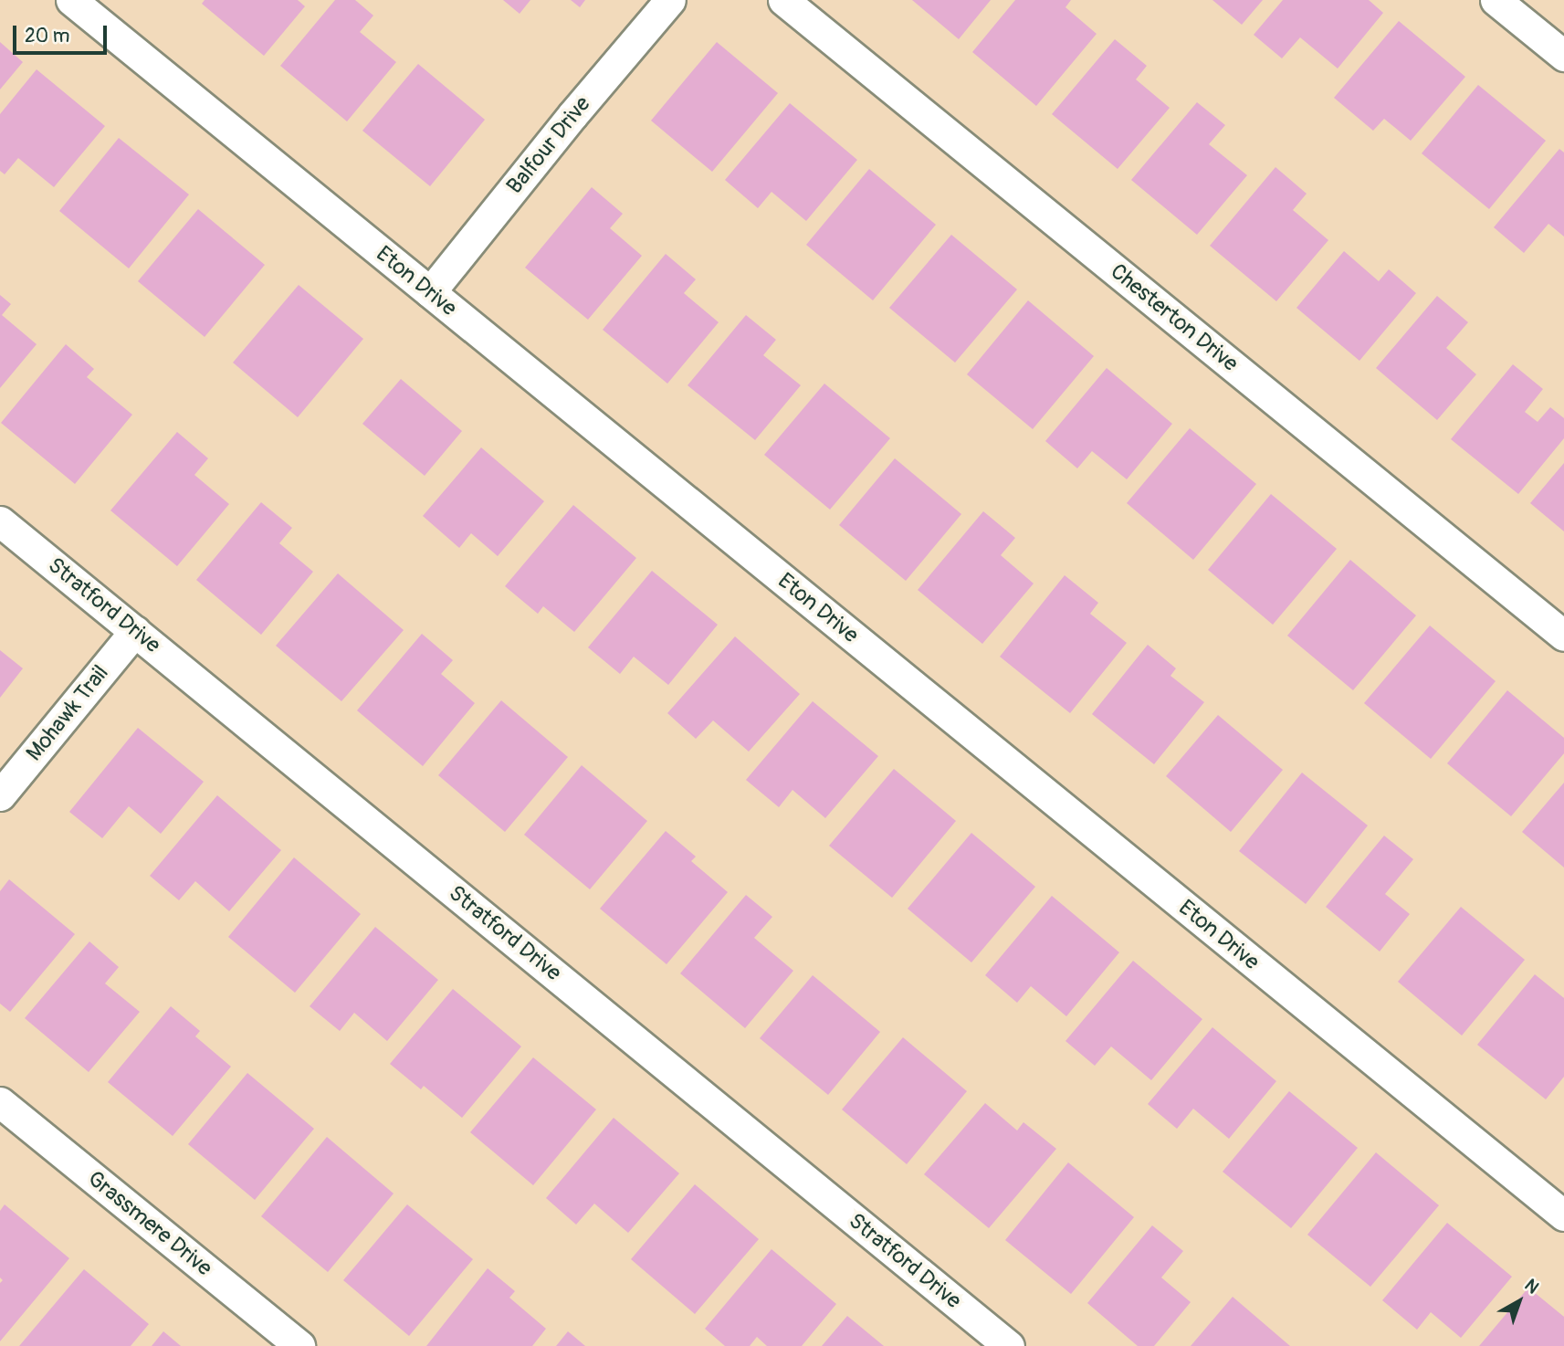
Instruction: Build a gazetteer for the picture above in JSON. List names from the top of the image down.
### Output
{
  "streets": {
    "street": [
      "Balfour Drive",
      "Eton Drive",
      "Chesterton Drive",
      "Stratford Drive",
      "Mohawk Trail",
      "Grassmere Drive"
    ]
  },
  "crossings": [
    ["Balfour Drive", "Eton Drive"],
    ["Stratford Drive", "Mohawk Trail"]
  ],
  "scale_bar": "20 m",
  "north": "top right"
}
